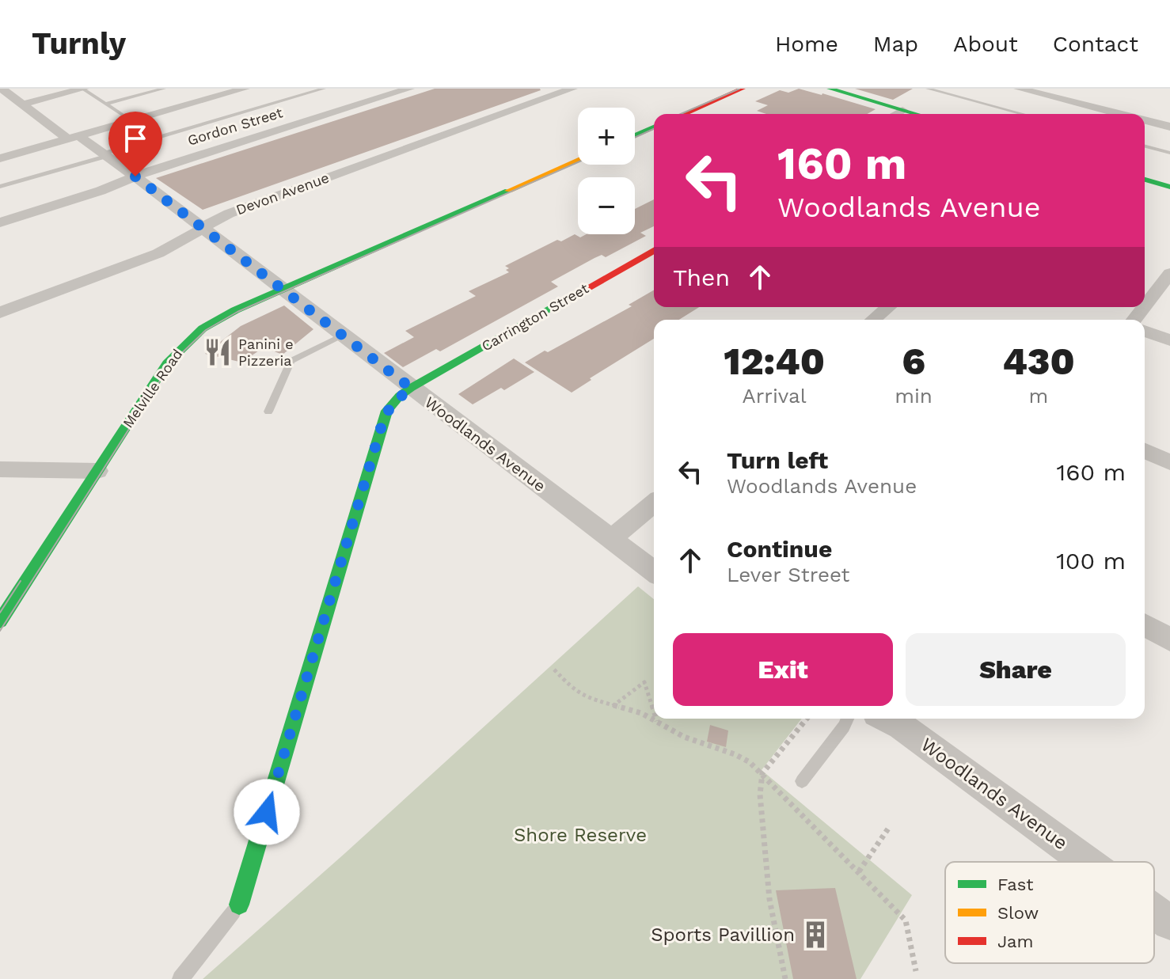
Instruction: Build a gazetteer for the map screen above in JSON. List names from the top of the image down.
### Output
{
  "streets": {
    "main road": ["Carrington Street", "Melville Road"],
    "street": ["Gordon Street", "Devon Avenue", "Woodlands Avenue"]
  },
  "crossings": [
    ["Gordon Street", "Woodlands Avenue"],
    ["Devon Avenue", "Woodlands Avenue"],
    ["Carrington Street", "Woodlands Avenue"],
    ["Melville Road", "Woodlands Avenue"]
  ],
  "parks": ["Shore Reserve"],
  "places": {
    "restaurant": ["Panini e Pizzeria"],
    "building": ["Sports Pavillion"]
  },
  "legend": ["Fast", "Slow", "Jam"],
  "page": {
    "header": "Turnly",
    "nav": [
      "Home",
      "Map",
      "About",
      "Contact"
    ],
    "map_buttons": ["+", "−"],
    "turn": ["160 m", "Woodlands Avenue"],
    "then": "Then",
    "eta": [
      "12:40",
      "Arrival",
      "6",
      "min",
      "430",
      "m"
    ],
    "list": [
      {
        "name": "Turn left",
        "note": "Woodlands Avenue",
        "value": "160 m"
      },
      {
        "name": "Continue",
        "note": "Lever Street",
        "value": "100 m"
      }
    ],
    "buttons": ["Exit", "Share"]
  }
}
